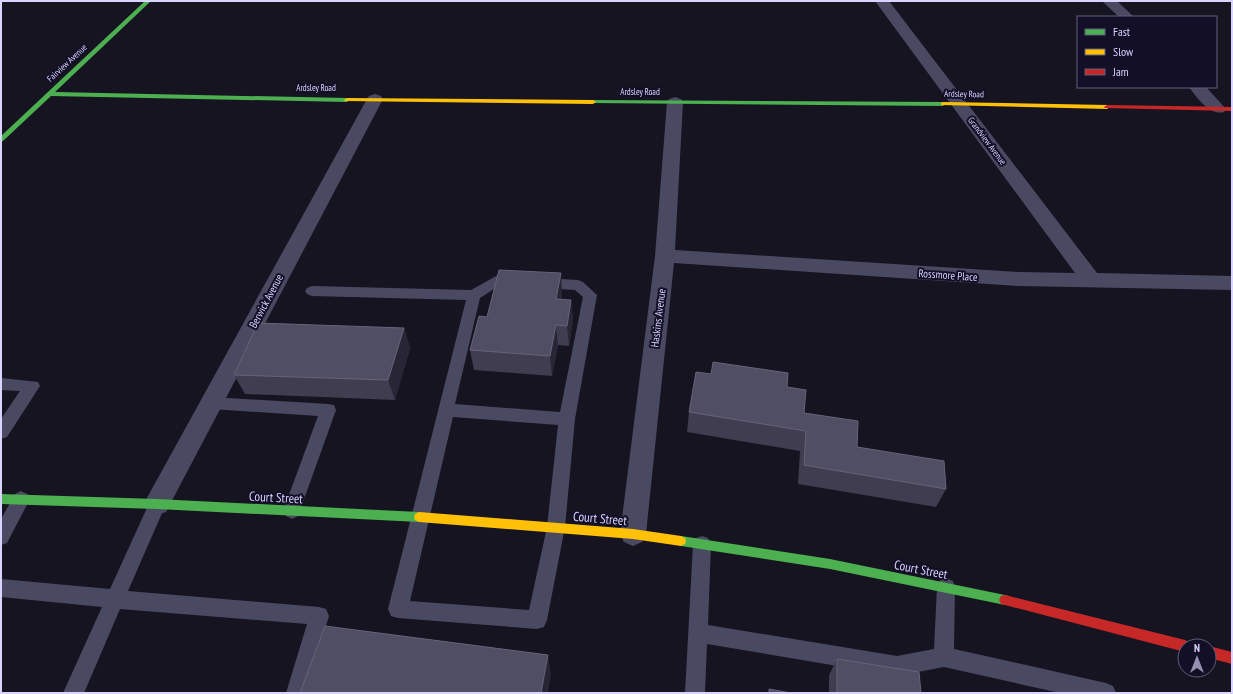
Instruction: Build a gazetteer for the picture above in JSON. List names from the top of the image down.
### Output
{
  "streets": {
    "street": [
      "Fairview Avenue",
      "Ardsley Road",
      "Grandview Avenue",
      "Rossmore Place",
      "Berwick Avenue",
      "Haskins Avenue",
      "Court Street"
    ]
  },
  "crossings": [
    ["Fairview Avenue", "Ardsley Road"],
    ["Ardsley Road", "Grandview Avenue"],
    ["Ardsley Road", "Berwick Avenue"],
    ["Ardsley Road", "Haskins Avenue"],
    ["Grandview Avenue", "Rossmore Place"],
    ["Rossmore Place", "Haskins Avenue"],
    ["Berwick Avenue", "Court Street"],
    ["Haskins Avenue", "Court Street"]
  ],
  "legend": ["Fast", "Slow", "Jam"],
  "north": "top"
}
